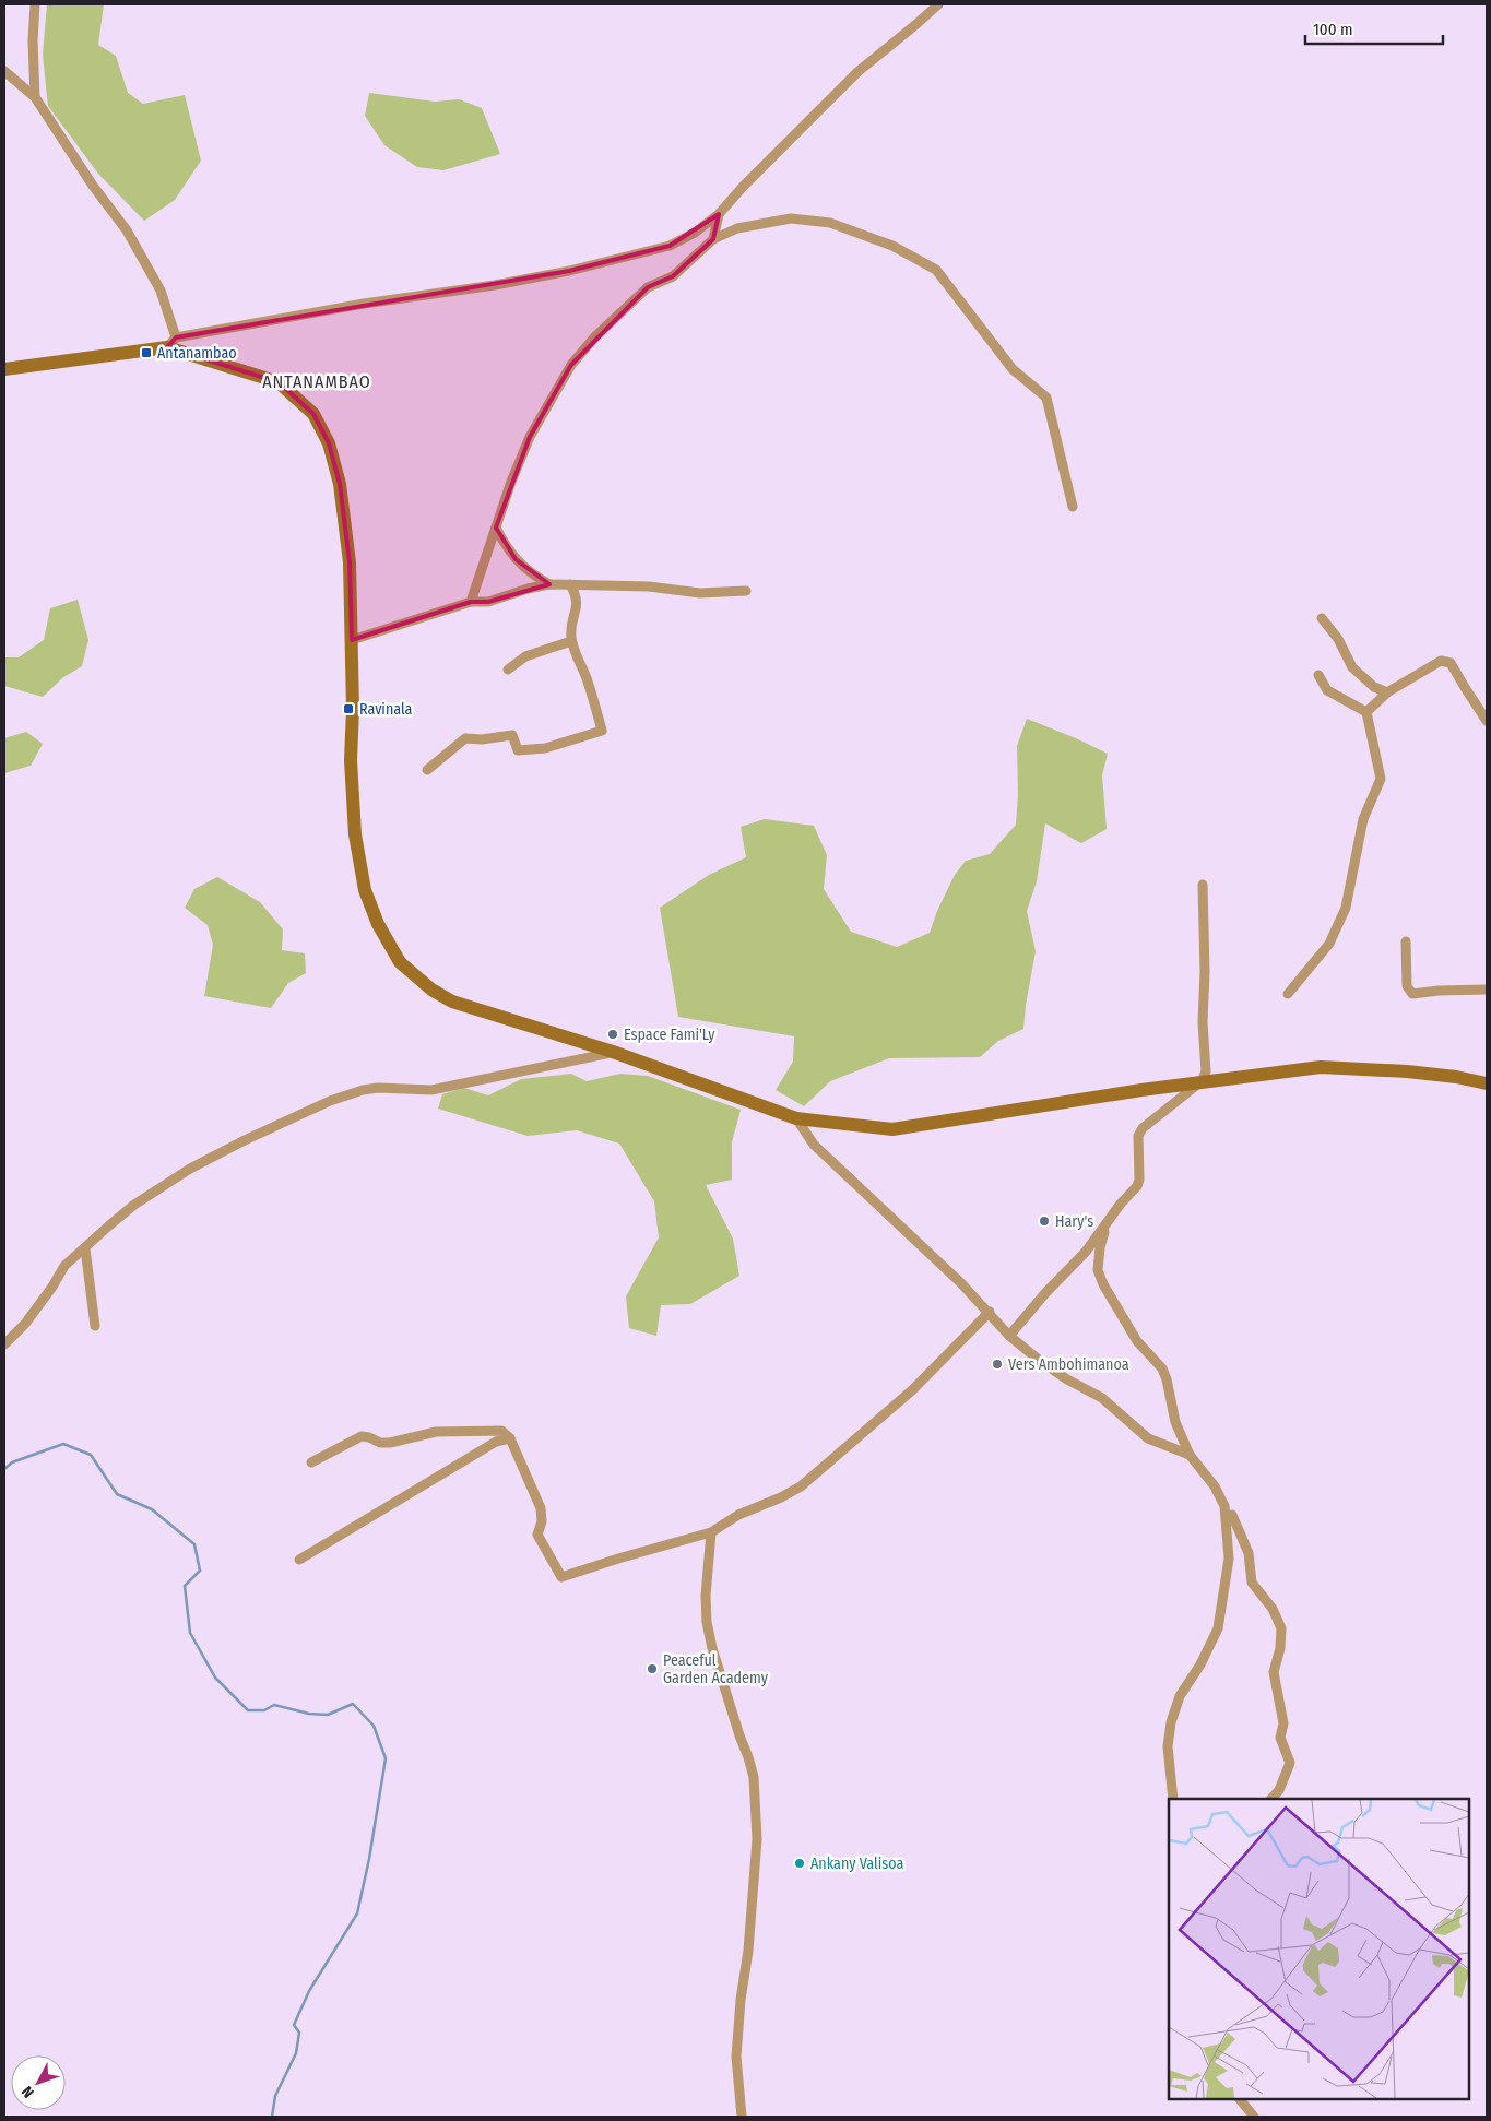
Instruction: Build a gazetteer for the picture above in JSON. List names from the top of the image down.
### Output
{
  "districts": ["ANTANAMBAO"],
  "places": {
    "transit": ["Antanambao", "Ravinala"],
    "other": [
      "Espace Fami'Ly",
      "Hary's",
      "Vers Ambohimanoa",
      "Peaceful Garden Academy",
      "Ankany Valisoa"
    ]
  },
  "scale_bar": "100 m",
  "north": "bottom left"
}
